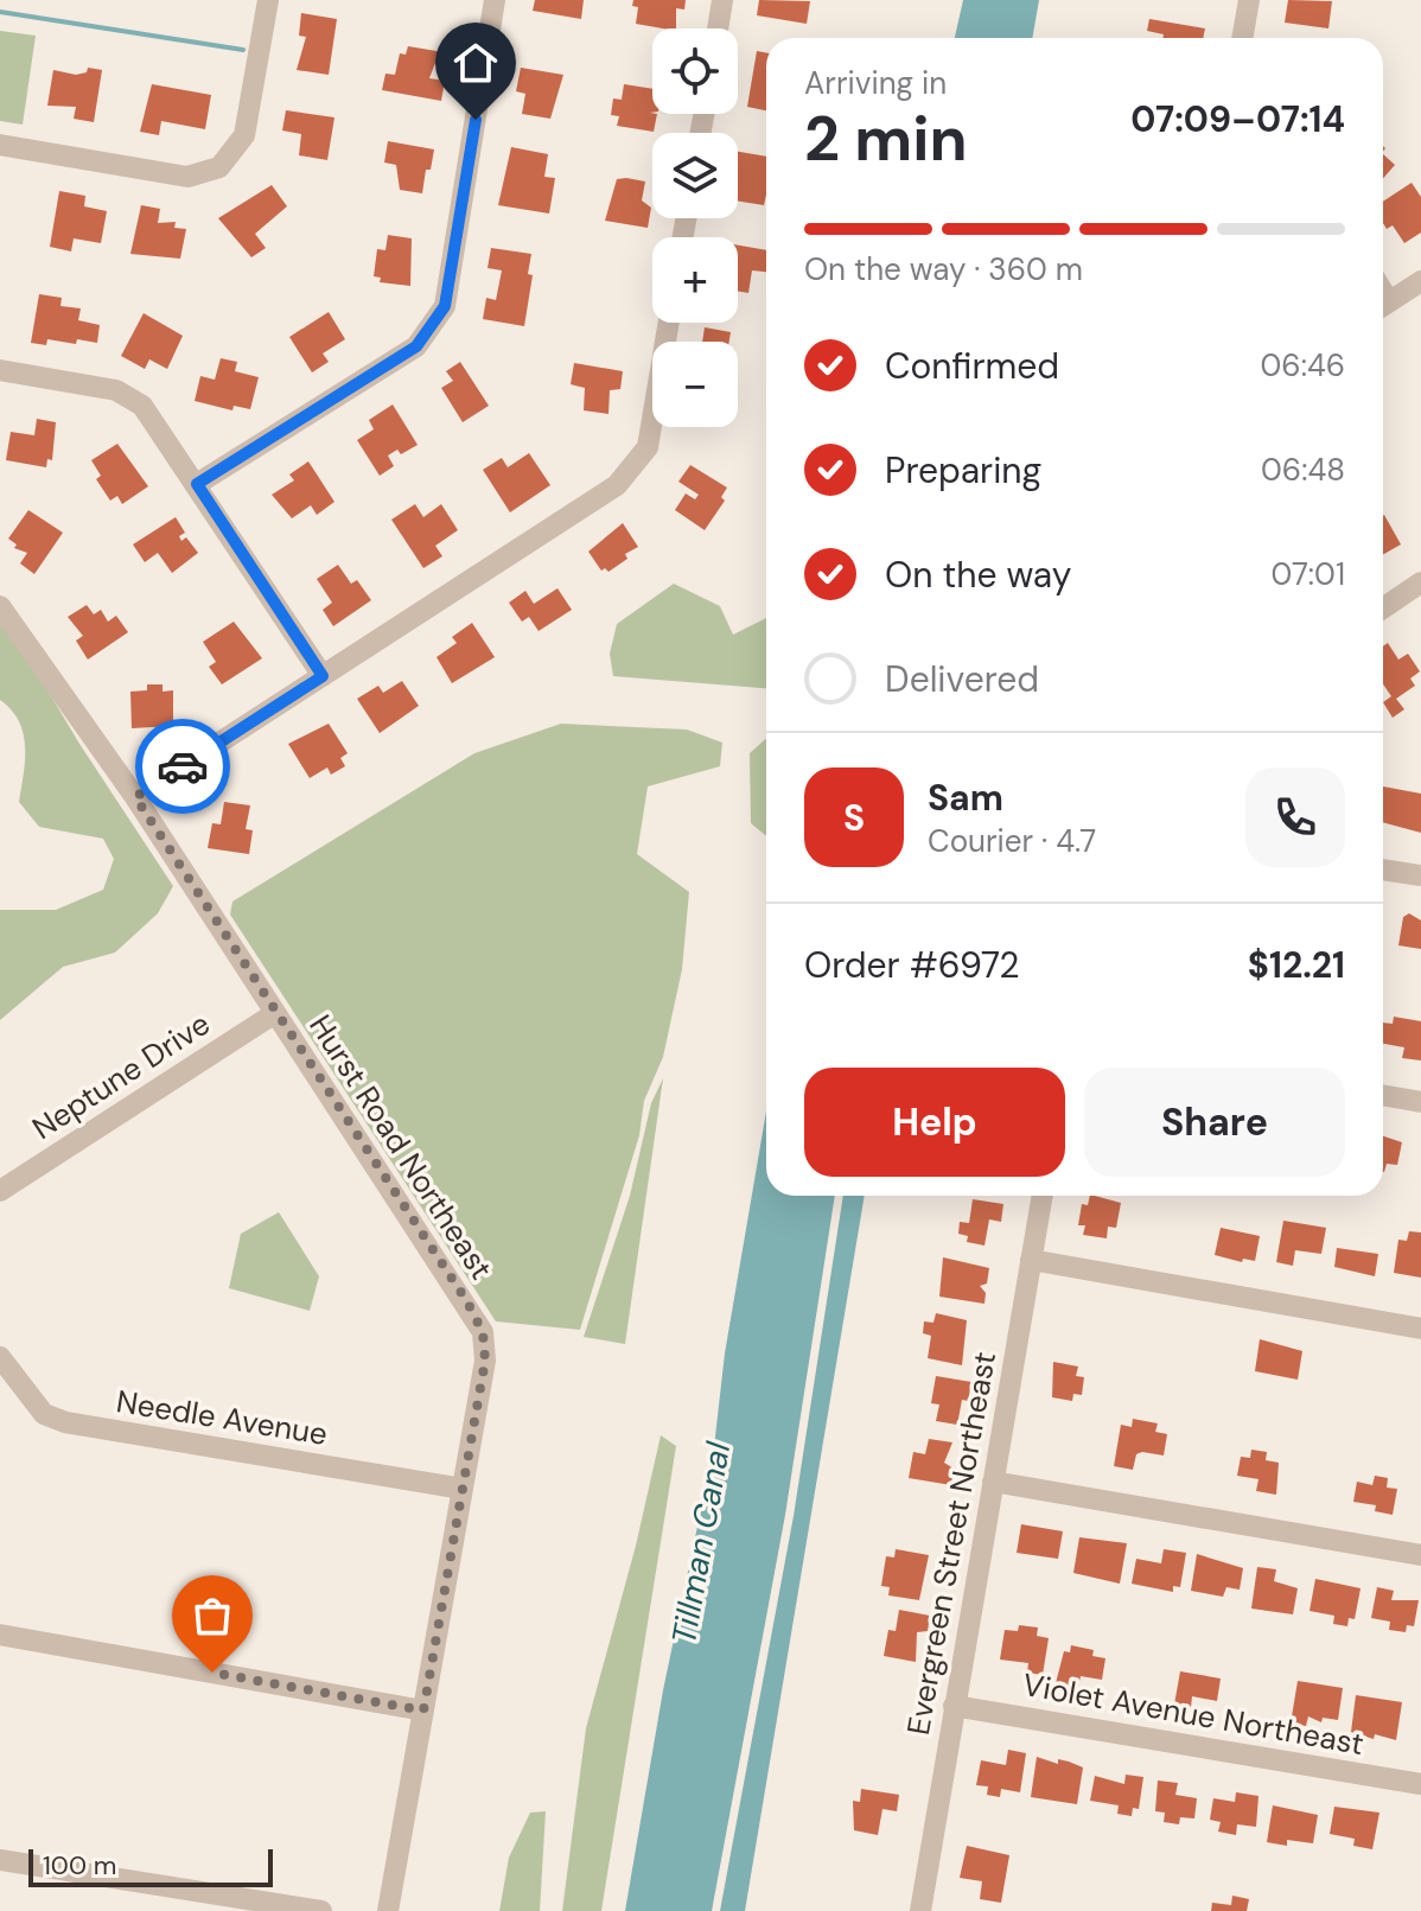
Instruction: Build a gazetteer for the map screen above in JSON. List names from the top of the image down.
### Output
{
  "streets": {
    "street": [
      "Neptune Drive",
      "Hurst Road Northeast",
      "Needle Avenue",
      "Evergreen Street Northeast",
      "Violet Avenue Northeast"
    ]
  },
  "crossings": [
    ["Neptune Drive", "Hurst Road Northeast"],
    ["Hurst Road Northeast", "Needle Avenue"],
    ["Evergreen Street Northeast", "Violet Avenue Northeast"]
  ],
  "water": ["Tillman Canal"],
  "scale_bar": "100 m",
  "page": {
    "map_buttons": ["+", "−"],
    "heading": ["2 min", "Arriving in", "07:09–07:14"],
    "panel": [
      "Sam",
      "Courier · 4.7",
      "Order #6972",
      "$12.21"
    ],
    "bar": "On the way · 360 m",
    "list": [
      ["Confirmed", "06:46"],
      ["Preparing", "06:48"],
      ["On the way", "07:01"],
      "Delivered"
    ],
    "round": "S",
    "buttons": ["Help", "Share"],
    "scale": "100 m"
  }
}
